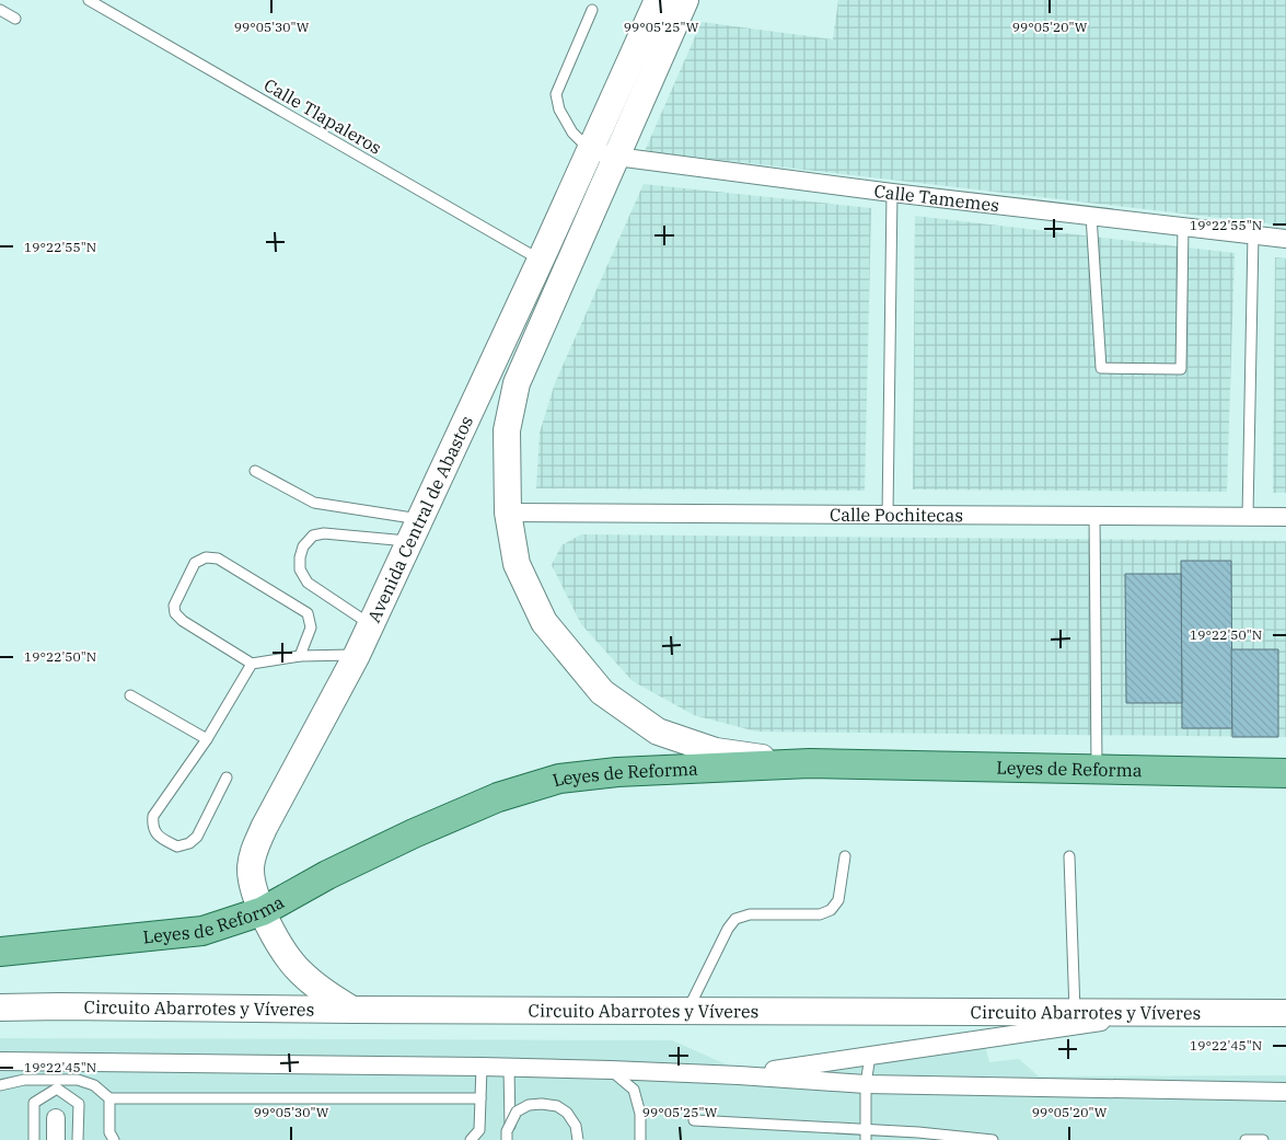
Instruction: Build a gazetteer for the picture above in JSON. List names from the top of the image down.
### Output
{
  "streets": {
    "main road": ["Leyes de Reforma"],
    "street": [
      "Calle Tamemes",
      "Calle Pochitecas",
      "Avenida Central de Abastos",
      "Circuito Abarrotes y Víveres"
    ],
    "lane": ["Calle Tlapaleros"]
  },
  "crossings": [
    ["Calle Tlapaleros", "Avenida Central de Abastos"],
    ["Calle Tamemes", "Avenida Central de Abastos"],
    ["Avenida Central de Abastos", "Leyes de Reforma"],
    ["Avenida Central de Abastos", "Circuito Abarrotes y Víveres"]
  ],
  "coordinates": [
    "99°05'30\"W",
    "99°05'25\"W",
    "99°05'20\"W",
    "19°22'55\"N",
    "19°22'50\"N",
    "19°22'45\"N"
  ]
}
